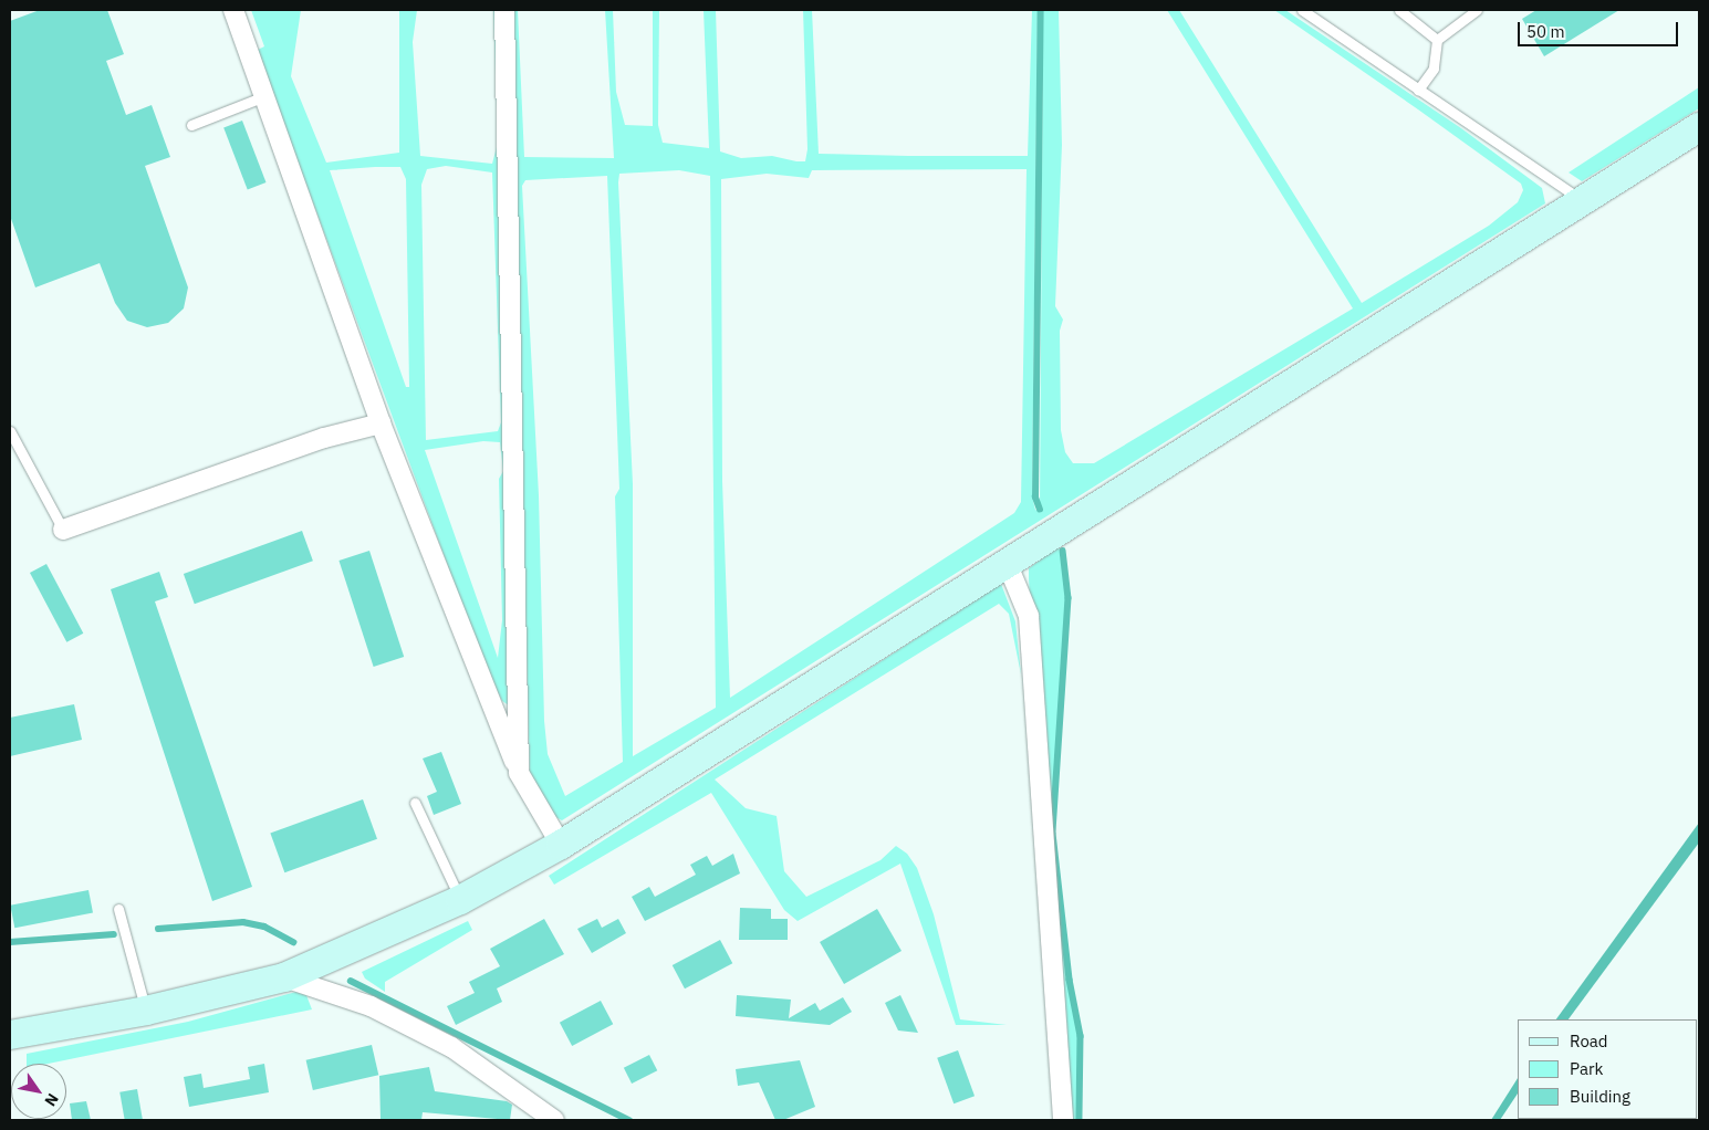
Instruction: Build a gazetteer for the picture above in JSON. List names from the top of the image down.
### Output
{
  "legend": ["Road", "Park", "Building"],
  "scale_bar": "50 m",
  "north": "bottom right"
}
